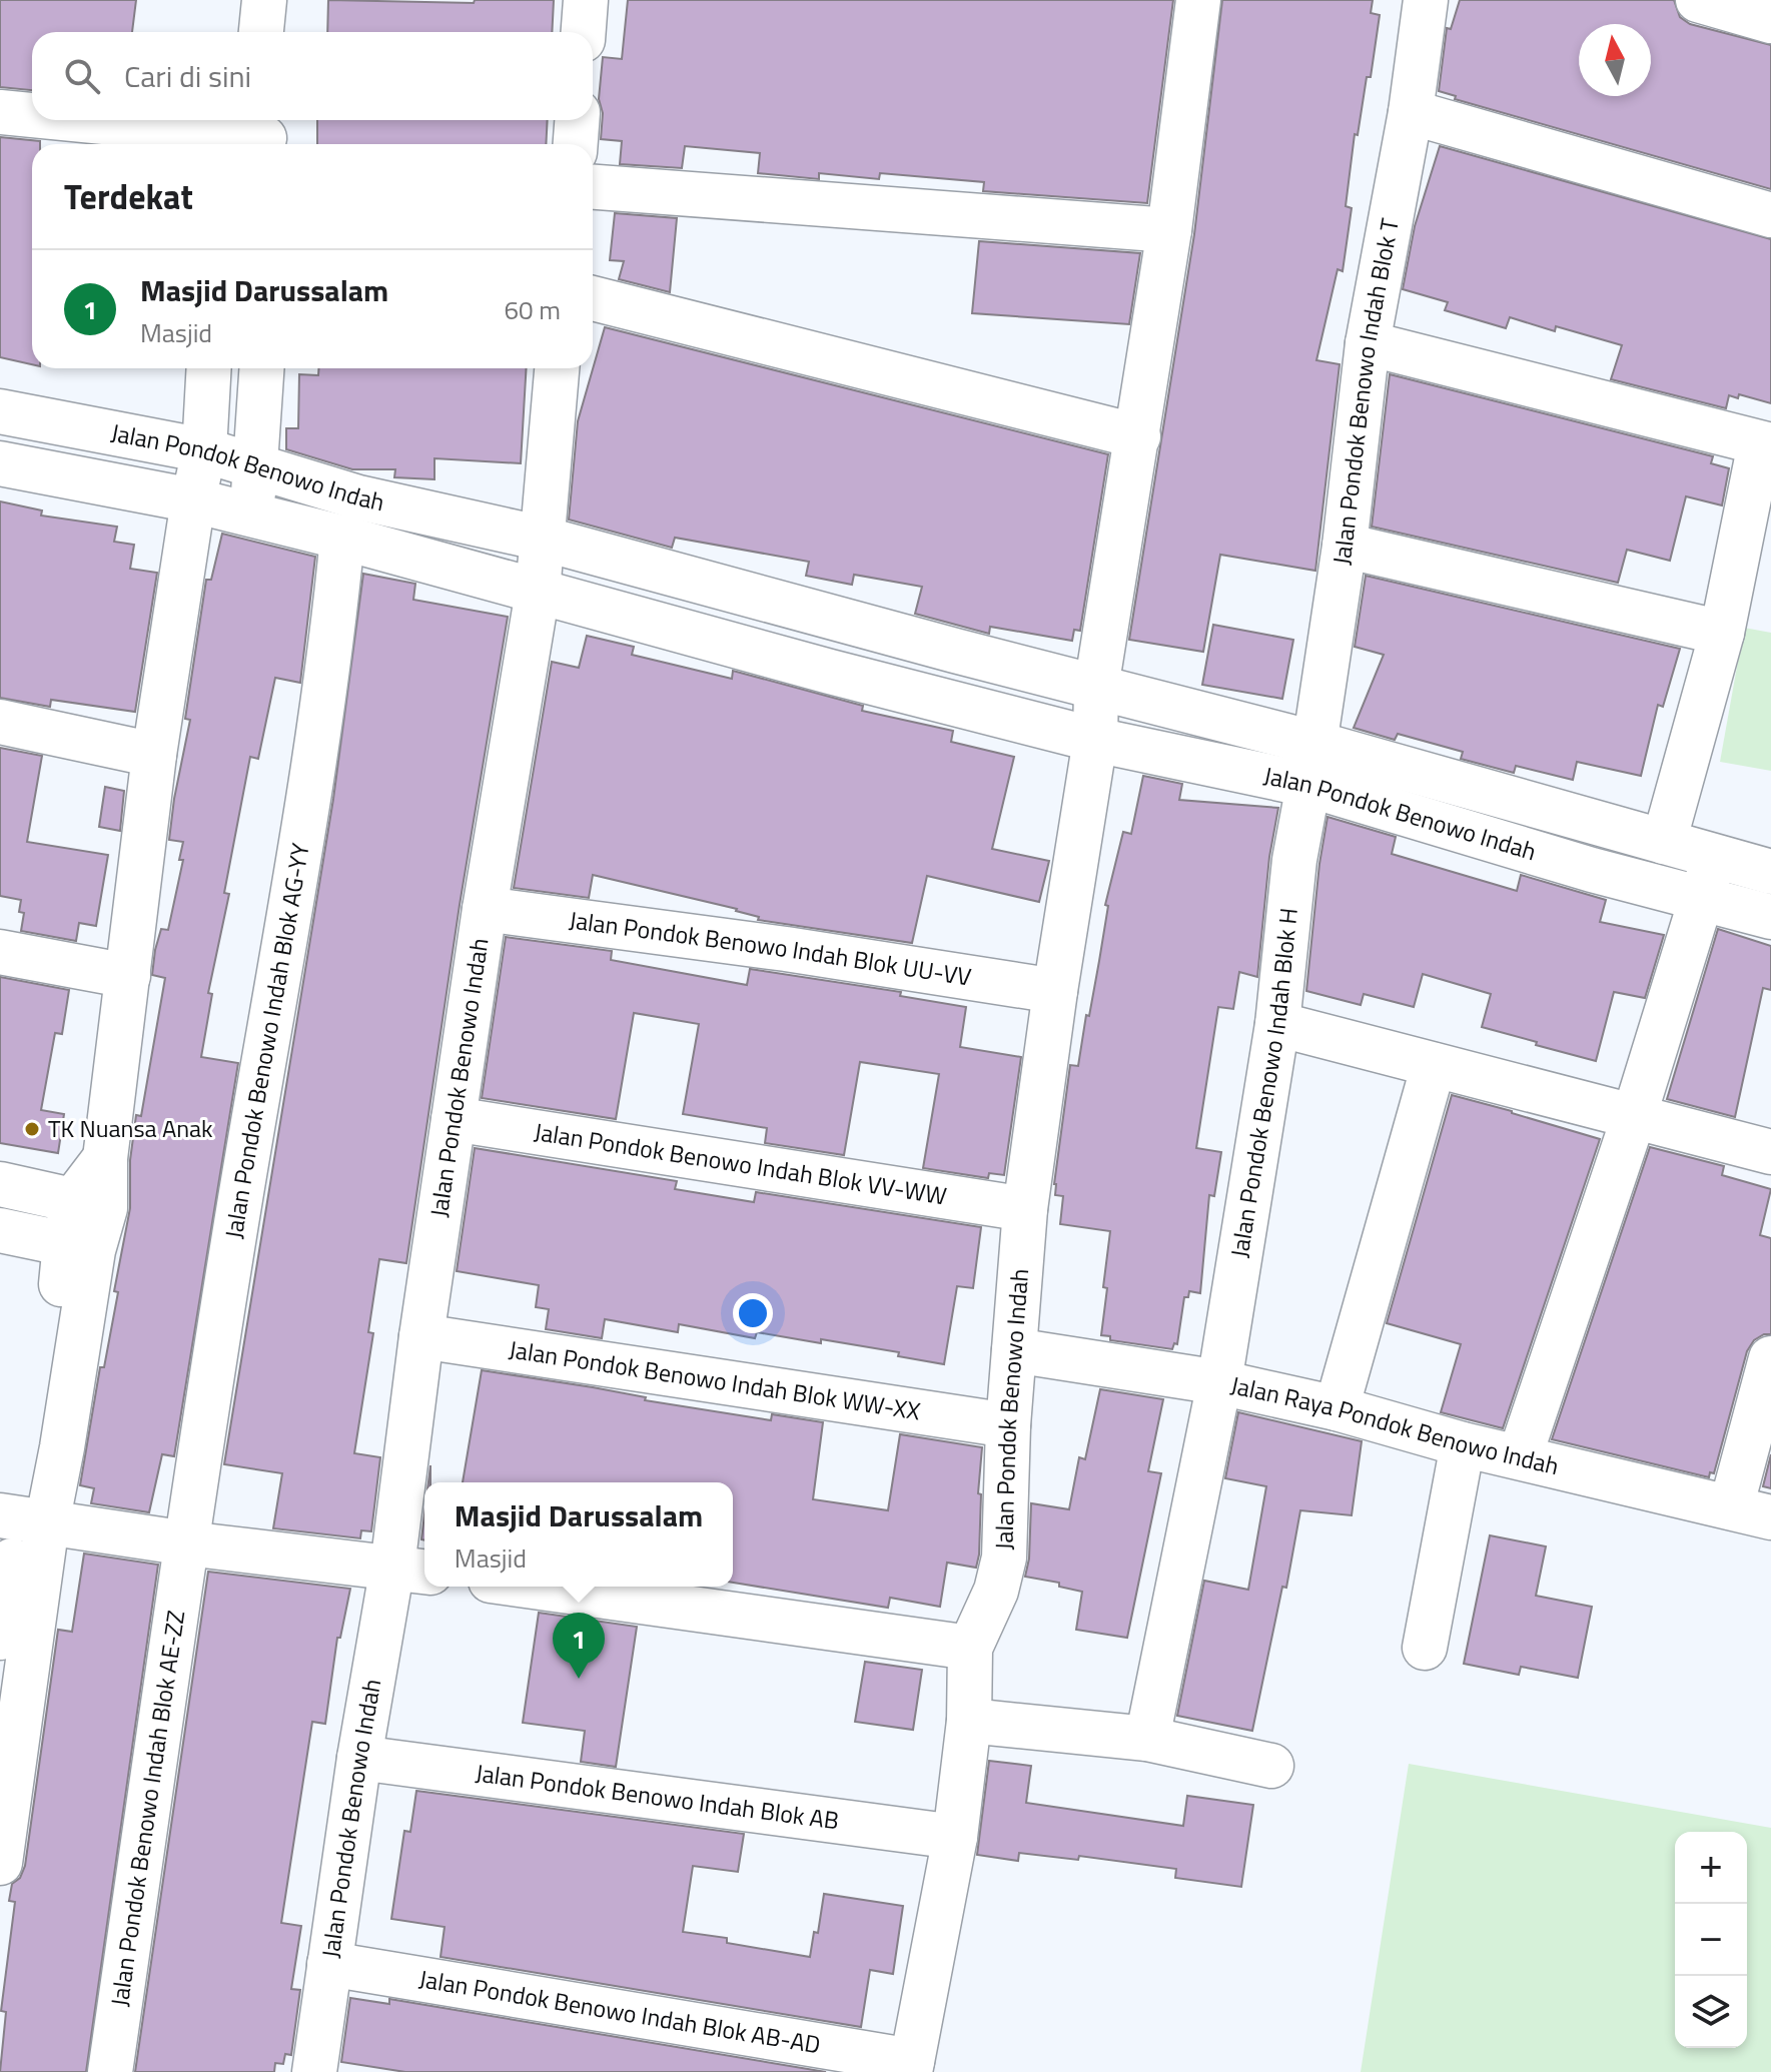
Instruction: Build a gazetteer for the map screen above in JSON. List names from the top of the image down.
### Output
{
  "streets": {
    "street": [
      "Jalan Pondok Benowo Indah Blok T",
      "Jalan Pondok Benowo Indah",
      "Jalan Pondok Benowo Indah Blok UU-VV",
      "Jalan Pondok Benowo Indah Blok AG-YY",
      "Jalan Pondok Benowo Indah Blok H",
      "Jalan Pondok Benowo Indah Blok VV-WW",
      "Jalan Pondok Benowo Indah Blok WW-XX",
      "Jalan Raya Pondok Benowo Indah",
      "Jalan Pondok Benowo Indah Blok AB",
      "Jalan Pondok Benowo Indah Blok AE-ZZ",
      "Jalan Pondok Benowo Indah Blok AB-AD"
    ]
  },
  "crossings": [
    ["Jalan Pondok Benowo Indah Blok T", "Jalan Pondok Benowo Indah"],
    ["Jalan Pondok Benowo Indah Blok T", "Jalan Pondok Benowo Indah Blok H"],
    ["Jalan Pondok Benowo Indah", "Jalan Pondok Benowo Indah Blok UU-VV"],
    ["Jalan Pondok Benowo Indah", "Jalan Pondok Benowo Indah Blok AG-YY"],
    ["Jalan Pondok Benowo Indah", "Jalan Pondok Benowo Indah Blok H"],
    ["Jalan Pondok Benowo Indah", "Jalan Pondok Benowo Indah Blok VV-WW"],
    ["Jalan Pondok Benowo Indah", "Jalan Pondok Benowo Indah Blok WW-XX"],
    ["Jalan Pondok Benowo Indah", "Jalan Raya Pondok Benowo Indah"],
    ["Jalan Pondok Benowo Indah", "Jalan Pondok Benowo Indah Blok AB"],
    ["Jalan Pondok Benowo Indah", "Jalan Pondok Benowo Indah Blok AB-AD"],
    ["Jalan Pondok Benowo Indah Blok AG-YY", "Jalan Pondok Benowo Indah Blok AE-ZZ"],
    ["Jalan Pondok Benowo Indah Blok H", "Jalan Raya Pondok Benowo Indah"]
  ],
  "places": ["TK Nuansa Anak"],
  "north": "top",
  "page": {
    "search": "Cari di sini",
    "heading": "Terdekat",
    "list": [
      {
        "mark": "1",
        "name": "Masjid Darussalam",
        "note": "Masjid",
        "value": "60 m"
      }
    ],
    "popup": ["Masjid Darussalam", "Masjid"],
    "pins": "1",
    "map_buttons": ["+", "−"]
  }
}
